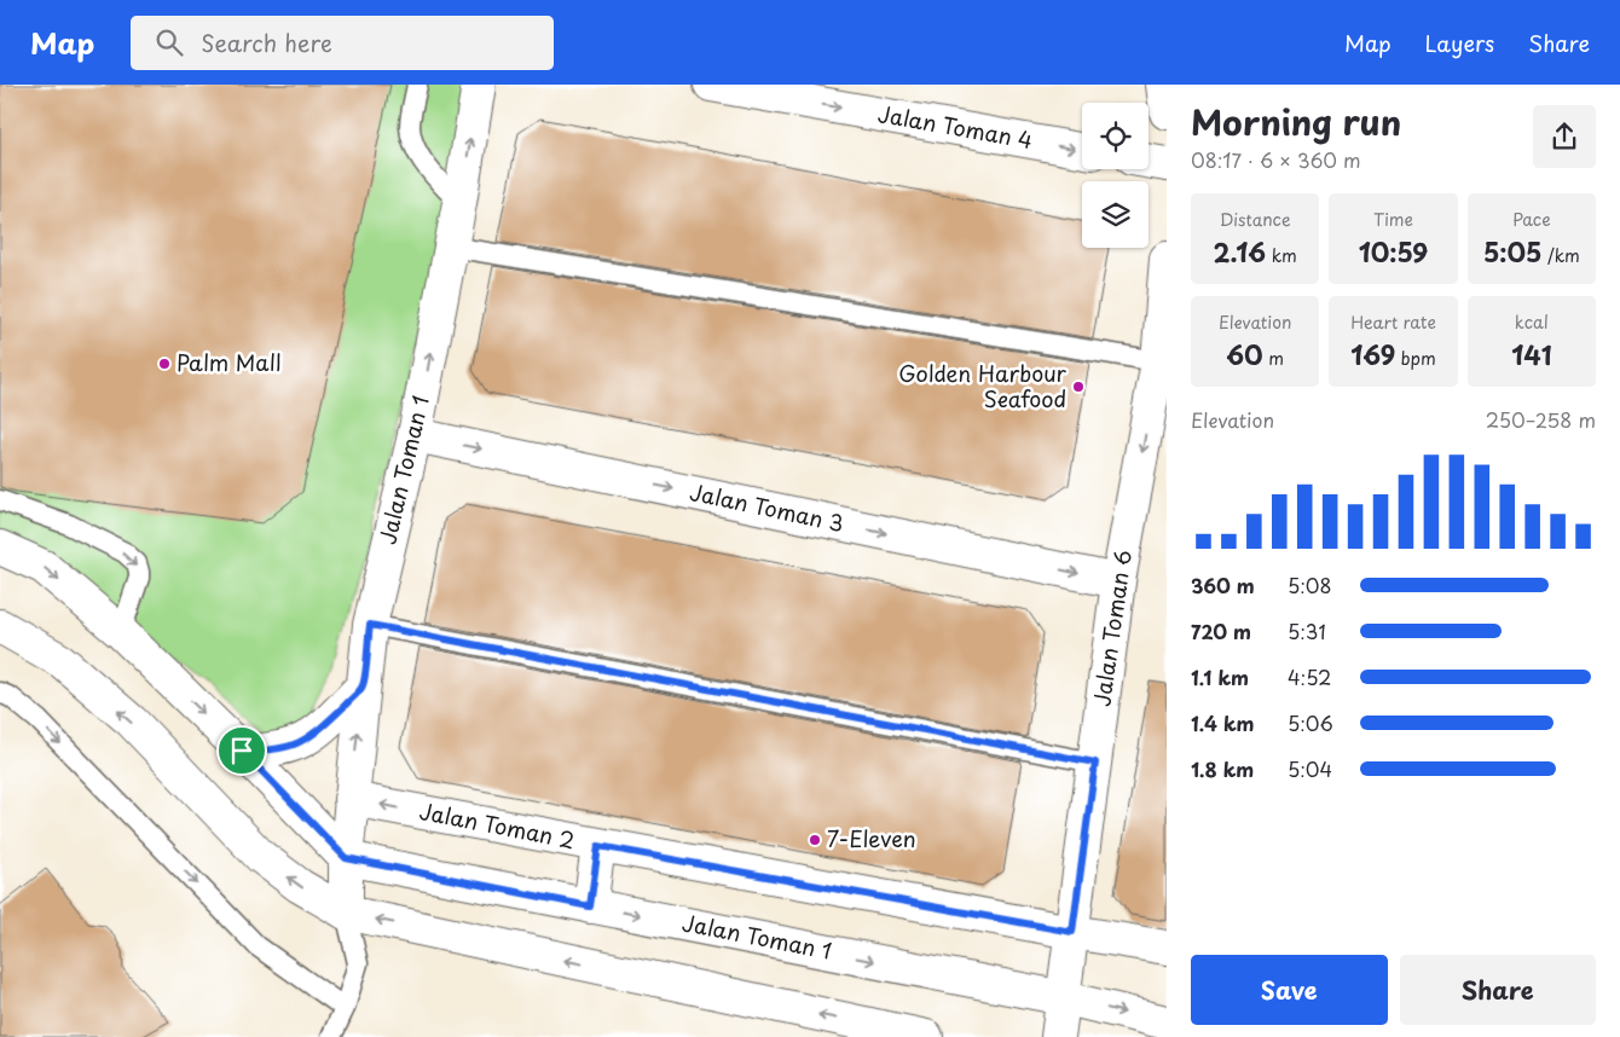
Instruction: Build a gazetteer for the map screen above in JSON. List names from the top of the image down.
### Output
{
  "streets": {
    "street": [
      "Jalan Toman 4",
      "Jalan Toman 1",
      "Jalan Toman 3",
      "Jalan Toman 6",
      "Jalan Toman 2"
    ]
  },
  "crossings": [
    ["Jalan Toman 1", "Jalan Toman 3"],
    ["Jalan Toman 1", "Jalan Toman 6"],
    ["Jalan Toman 1", "Jalan Toman 2"],
    ["Jalan Toman 3", "Jalan Toman 6"],
    ["Jalan Toman 6", "Jalan Toman 2"]
  ],
  "one_way": ["Jalan Toman 4", "Jalan Toman 3"],
  "places": ["Palm Mall", "Golden Harbour Seafood", "7-Eleven"],
  "page": {
    "header": "Map",
    "search": "Search here",
    "nav": ["Map", "Layers", "Share"],
    "heading": ["Morning run", "08:17 · 6 × 360 m"],
    "stats": [
      ["Distance", "2.16 km"],
      ["Time", "10:59"],
      ["Pace", "5:05 /km"],
      ["Elevation", "60 m"],
      ["Heart rate", "169 bpm"],
      ["kcal", "141"]
    ],
    "chart": ["Elevation", "250–258 m"],
    "list": [
      {
        "name": "360 m",
        "note": "5:08"
      },
      {
        "name": "720 m",
        "note": "5:31"
      },
      {
        "name": "1.1 km",
        "note": "4:52"
      },
      {
        "name": "1.4 km",
        "note": "5:06"
      },
      {
        "name": "1.8 km",
        "note": "5:04"
      }
    ],
    "buttons": ["Save", "Share"]
  }
}
